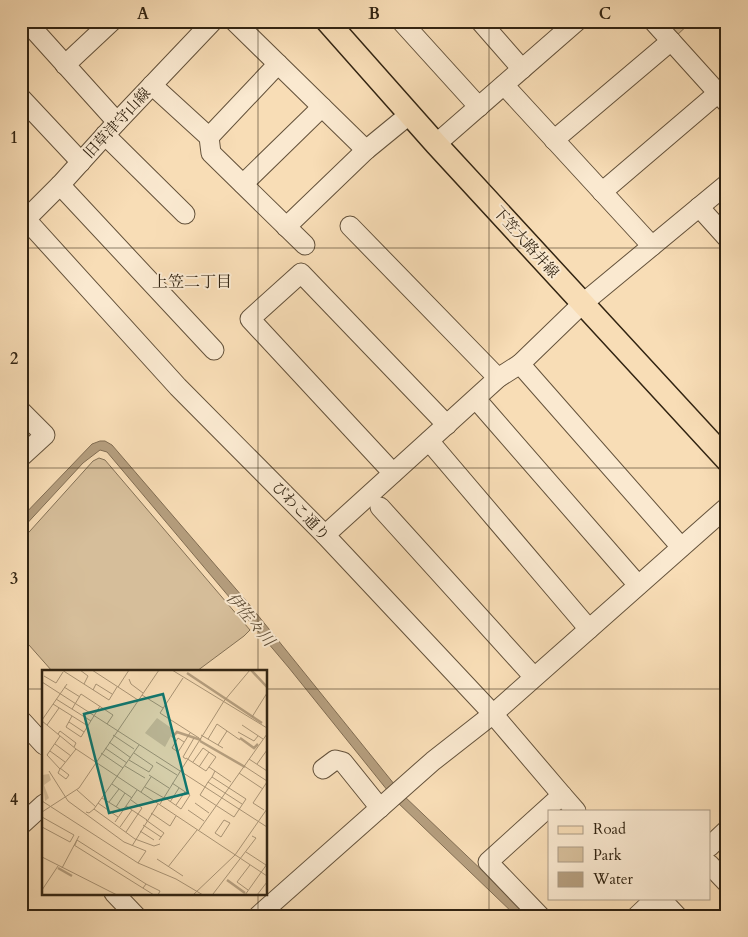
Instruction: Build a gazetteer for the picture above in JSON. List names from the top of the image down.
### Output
{
  "streets": {
    "main road": ["下笠大路井線"],
    "street": ["旧草津守山線", "びわこ通り"]
  },
  "crossings": [
    ["旧草津守山線", "びわこ通り"]
  ],
  "districts": ["上笠二丁目"],
  "water": ["伊佐々川"],
  "legend": ["Road", "Park", "Water"],
  "grid": {
    "columns": ["A", "B", "C"],
    "rows": [
      "1",
      "2",
      "3",
      "4"
    ]
  }
}
